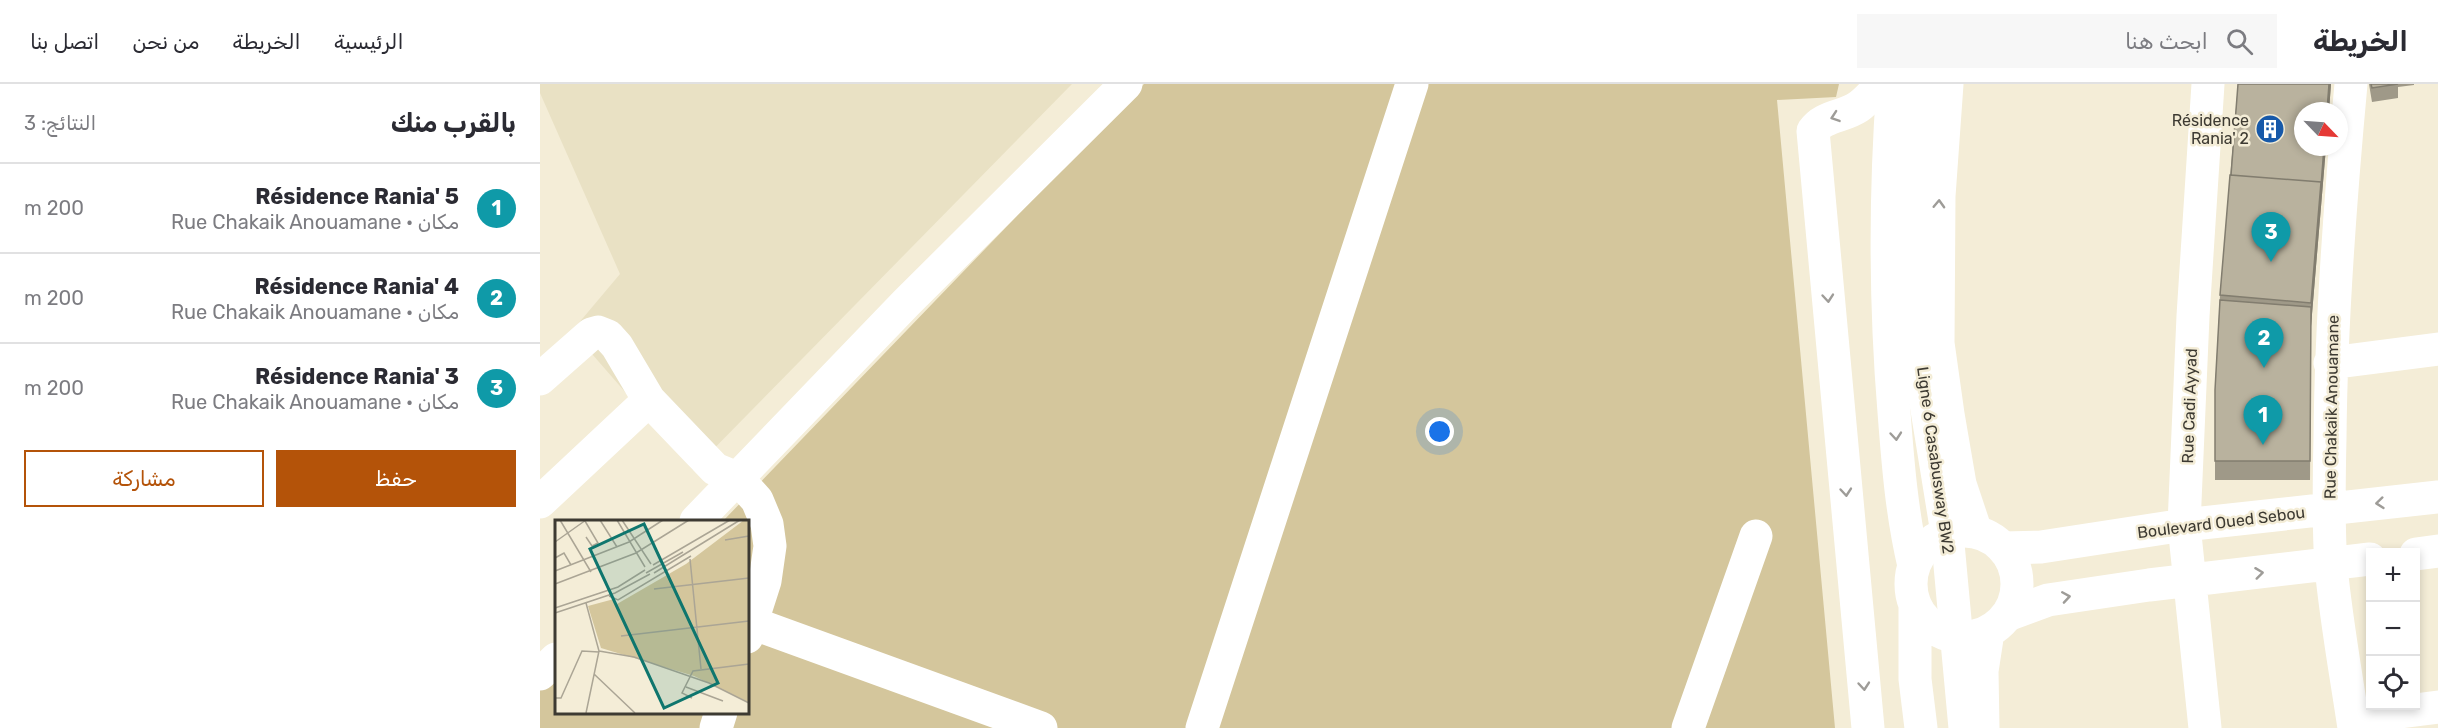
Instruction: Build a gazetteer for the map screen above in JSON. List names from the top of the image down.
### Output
{
  "streets": {
    "street": [
      "Rue Cadi Ayyad",
      "Rue Chakaik Anouamane",
      "Ligne 6 Casabusway BW2",
      "Boulevard Oued Sebou"
    ]
  },
  "crossings": [
    ["Rue Cadi Ayyad", "Boulevard Oued Sebou"],
    ["Rue Chakaik Anouamane", "Boulevard Oued Sebou"]
  ],
  "places": {
    "building": ["Résidence Rania' 2"]
  },
  "north": "bottom right",
  "page": {
    "header": "الخريطة",
    "search": "ابحث هنا",
    "nav": [
      "الرئيسية",
      "الخريطة",
      "من نحن",
      "اتصل بنا"
    ],
    "heading": ["بالقرب منك", "النتائج: 3"],
    "list": [
      {
        "mark": "1",
        "name": "Résidence Rania' 5",
        "note": "مكان · Rue Chakaik Anouamane",
        "value": "200 m"
      },
      {
        "mark": "2",
        "name": "Résidence Rania' 4",
        "note": "مكان · Rue Chakaik Anouamane",
        "value": "200 m"
      },
      {
        "mark": "3",
        "name": "Résidence Rania' 3",
        "note": "مكان · Rue Chakaik Anouamane",
        "value": "200 m"
      }
    ],
    "pins": ["3", "2", "1"],
    "buttons": ["حفظ", "مشاركة"],
    "map_buttons": ["+", "−"]
  }
}
